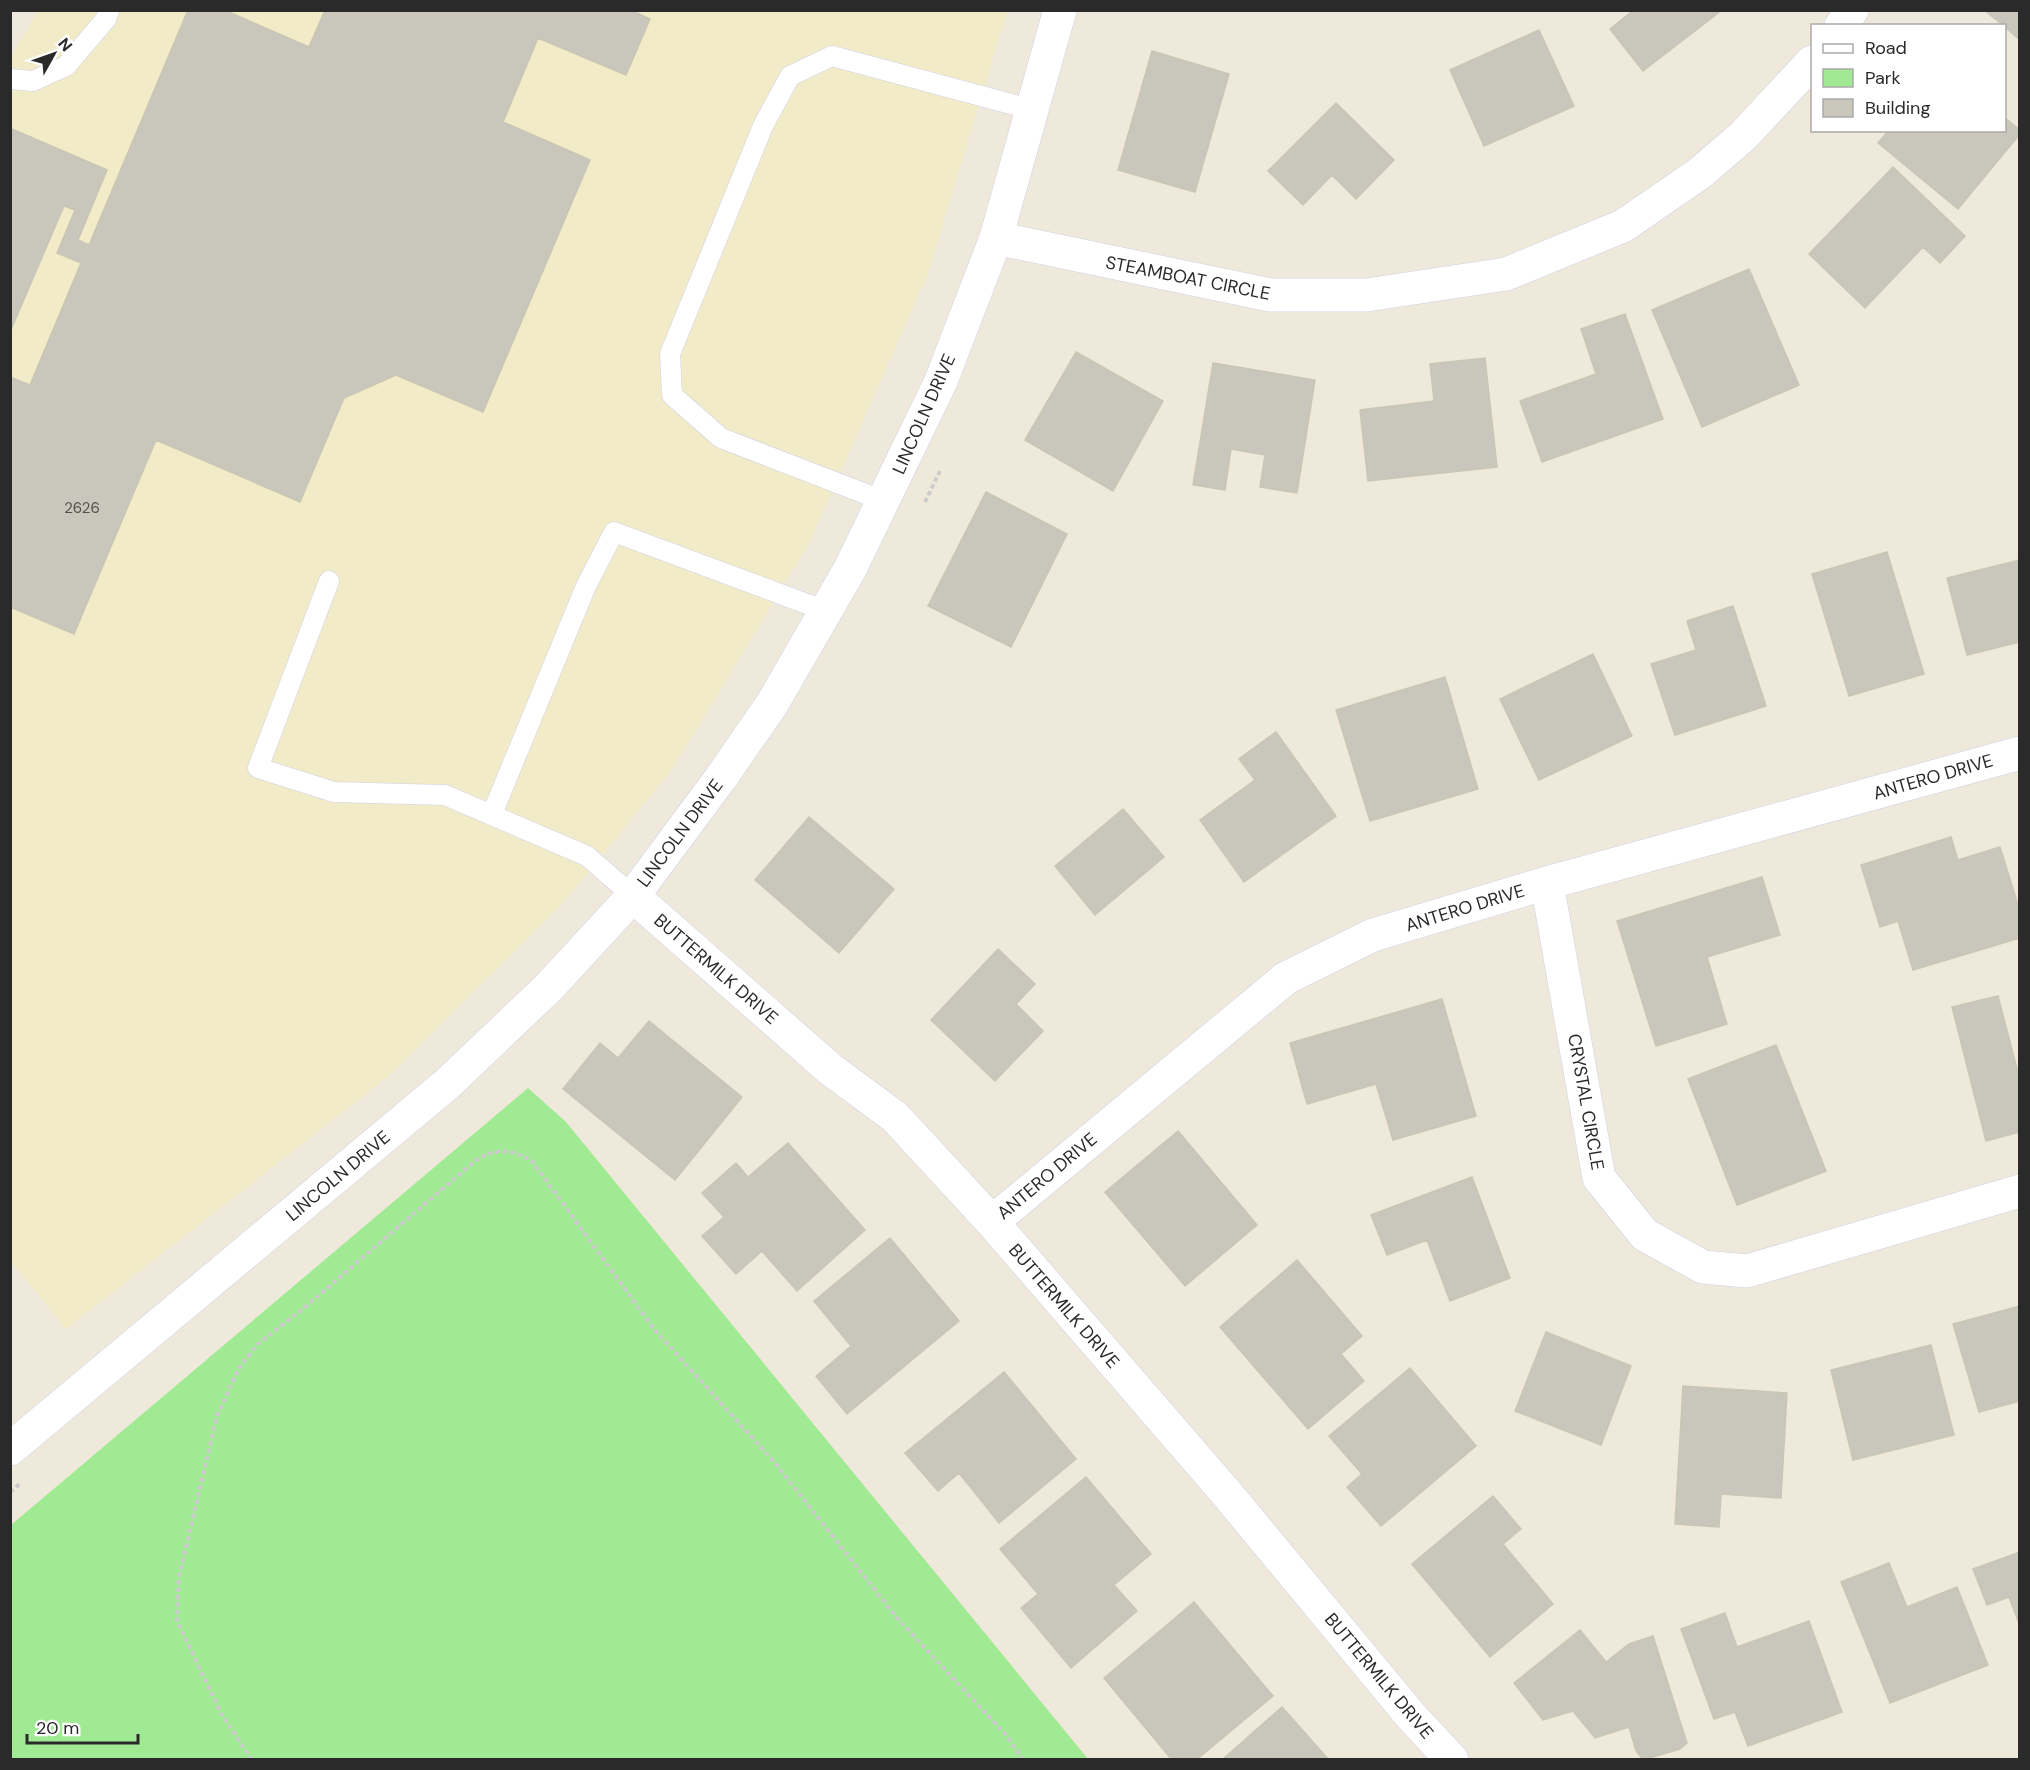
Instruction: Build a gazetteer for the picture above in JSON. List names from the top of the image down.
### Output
{
  "streets": {
    "street": [
      "STEAMBOAT CIRCLE",
      "LINCOLN DRIVE",
      "ANTERO DRIVE",
      "BUTTERMILK DRIVE",
      "CRYSTAL CIRCLE"
    ]
  },
  "crossings": [
    ["STEAMBOAT CIRCLE", "LINCOLN DRIVE"],
    ["LINCOLN DRIVE", "BUTTERMILK DRIVE"],
    ["ANTERO DRIVE", "BUTTERMILK DRIVE"],
    ["ANTERO DRIVE", "CRYSTAL CIRCLE"]
  ],
  "house_numbers": ["2626"],
  "legend": ["Road", "Park", "Building"],
  "scale_bar": "20 m",
  "north": "top right"
}
